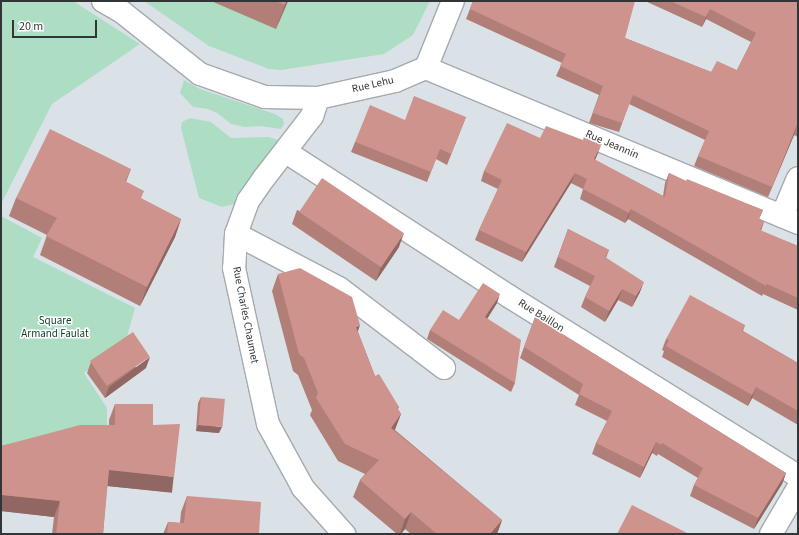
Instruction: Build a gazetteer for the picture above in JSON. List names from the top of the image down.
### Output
{
  "streets": {
    "street": [
      "Rue Lehu",
      "Rue Jeannin",
      "Rue Charles Chaumet",
      "Rue Baillon"
    ]
  },
  "crossings": [
    ["Rue Lehu", "Rue Jeannin"],
    ["Rue Lehu", "Rue Charles Chaumet"],
    ["Rue Charles Chaumet", "Rue Baillon"]
  ],
  "parks": ["Square Armand Faulat"],
  "scale_bar": "20 m"
}
